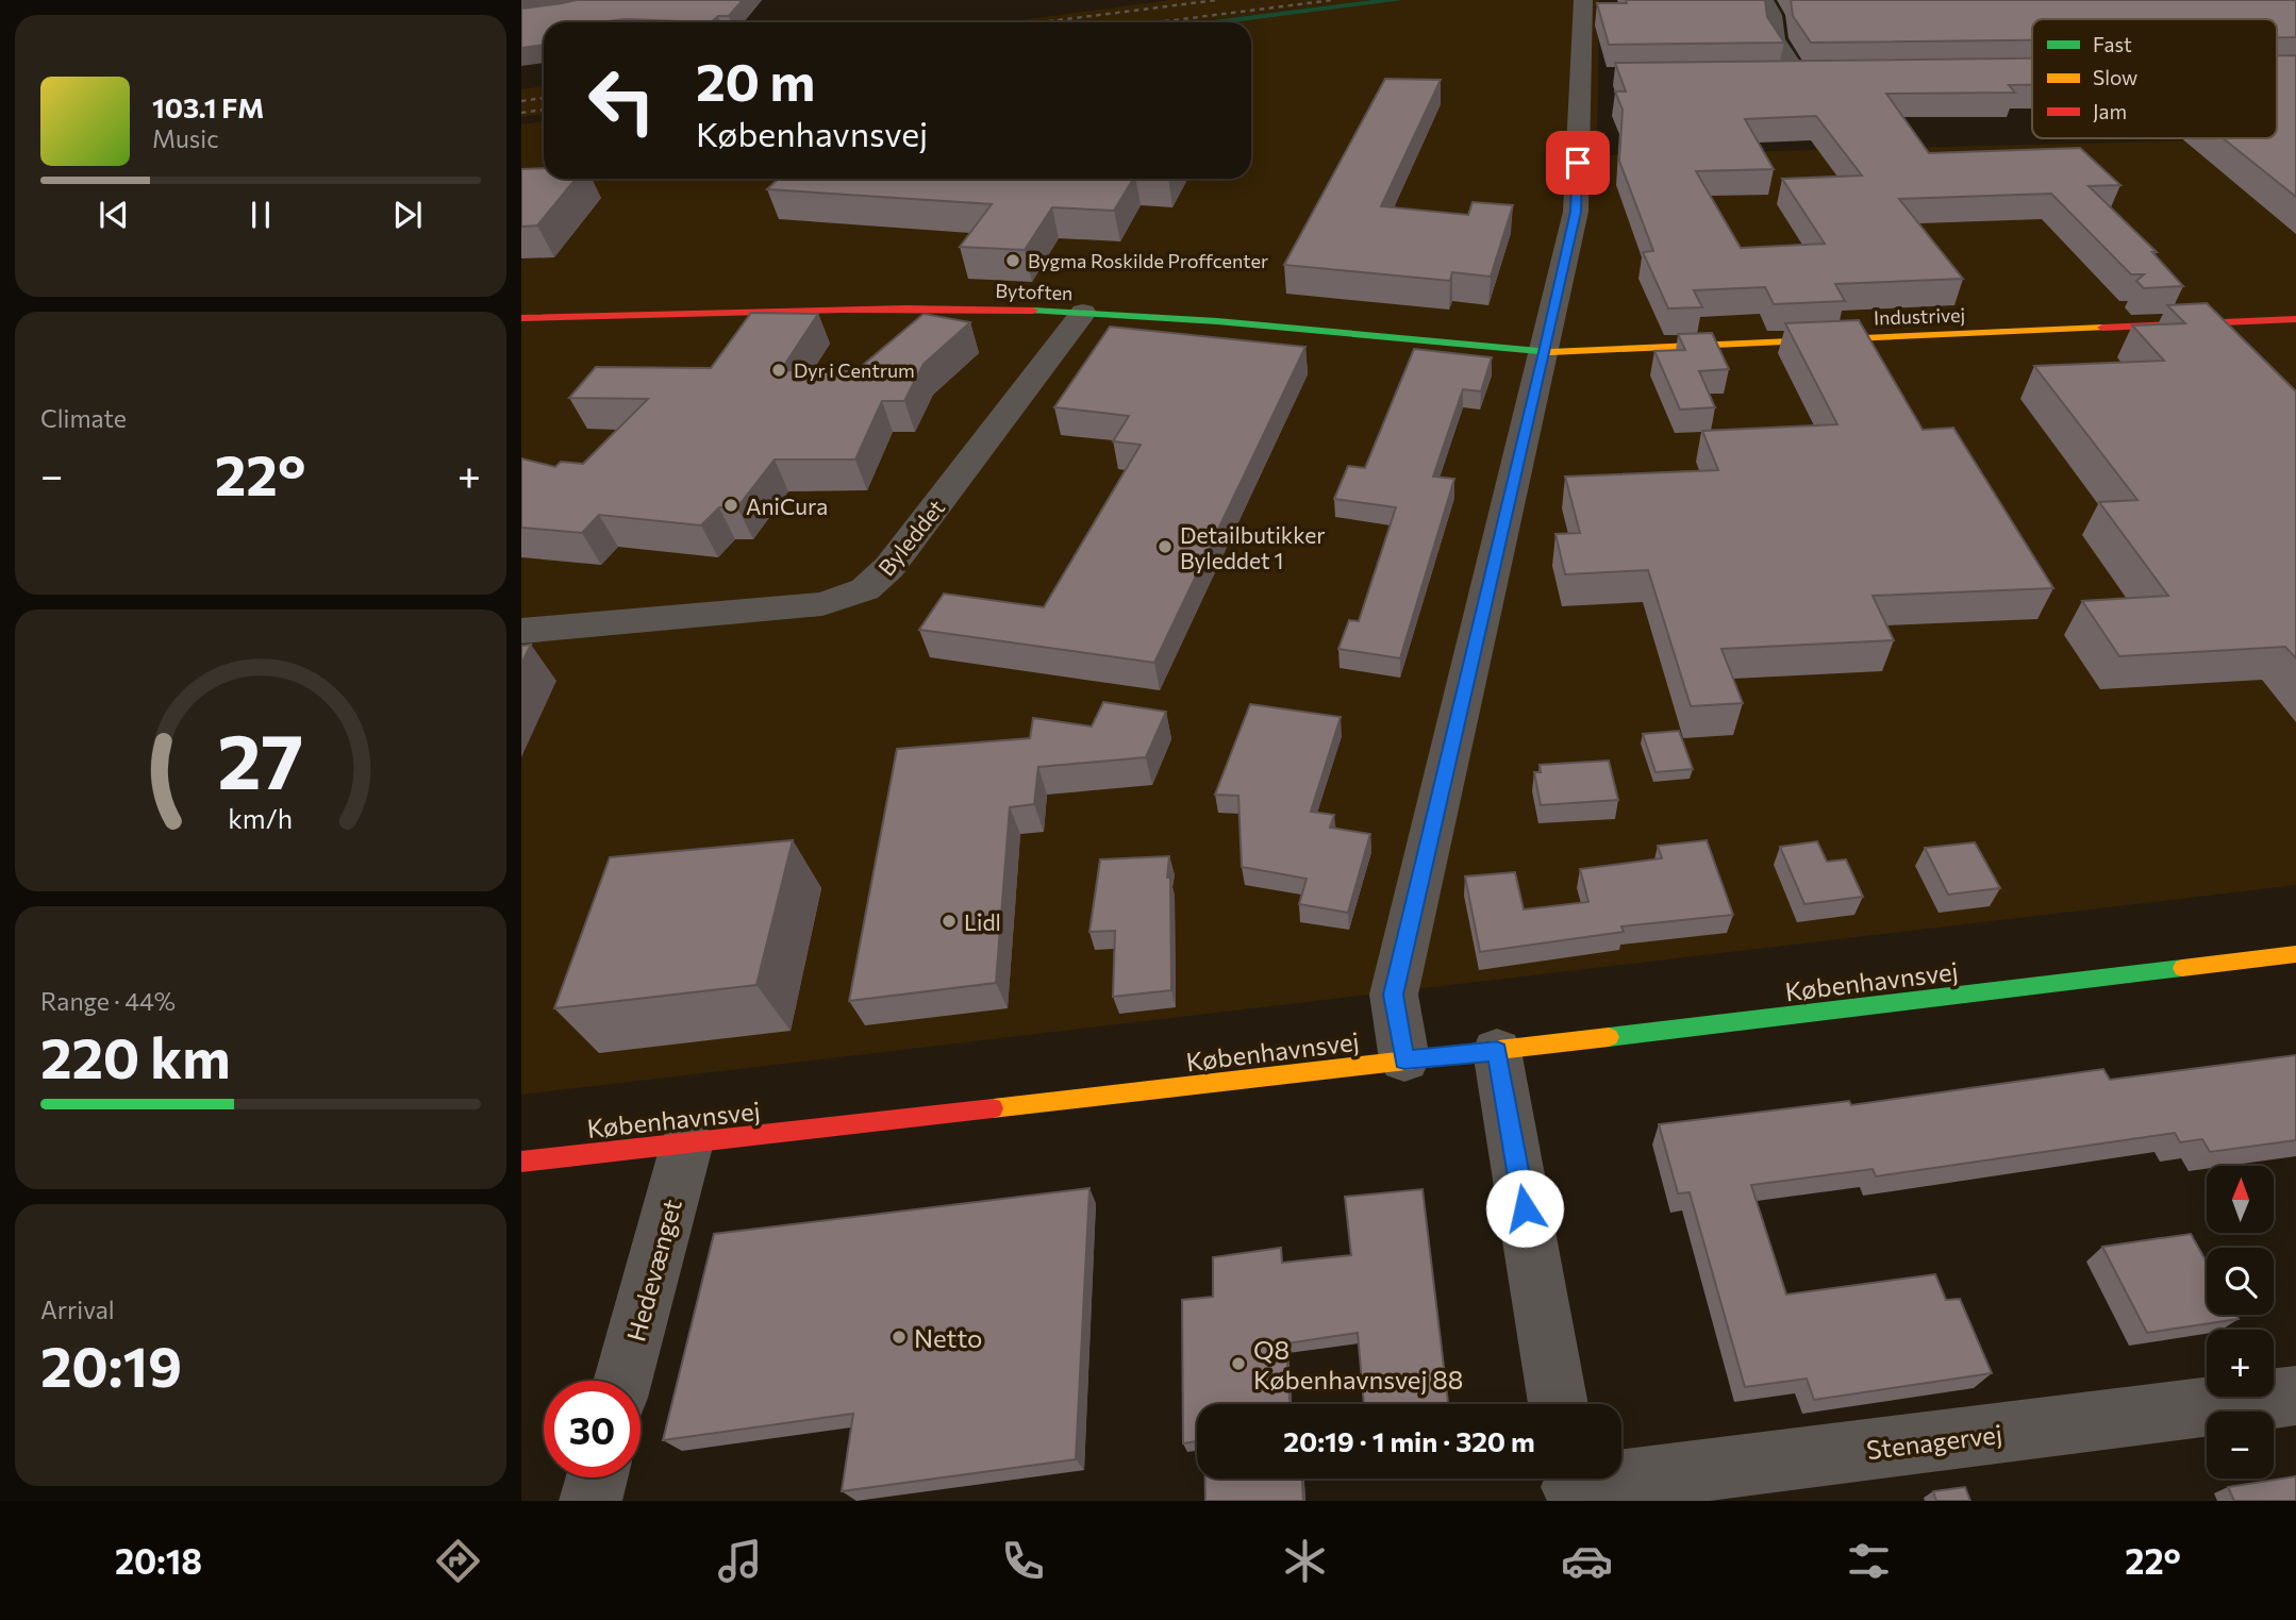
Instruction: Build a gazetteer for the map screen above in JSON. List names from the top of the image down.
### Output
{
  "streets": {
    "street": [
      "Bytoften",
      "Industrivej",
      "Byleddet",
      "Københavnsvej",
      "Hedevænget",
      "Stenagervej"
    ]
  },
  "crossings": [
    ["Bytoften", "Industrivej"],
    ["Bytoften", "Byleddet"],
    ["Københavnsvej", "Hedevænget"]
  ],
  "places": [
    "Bygma Roskilde Proffcenter",
    "Dyr i Centrum",
    "AniCura",
    "Detailbutikker Byleddet 1",
    "Lidl",
    "Netto",
    "Q8 Københavnsvej 88"
  ],
  "legend": ["Fast", "Slow", "Jam"],
  "north": "top",
  "page": {
    "turn": ["20 m", "Københavnsvej"],
    "song": ["103.1 FM", "Music"],
    "tile": [
      "Climate",
      ["Range · 44%", "220 km"],
      ["Arrival", "20:19"]
    ],
    "heat": ["−", "22°", "+"],
    "map_buttons": ["+", "−"],
    "limit": "30",
    "trip": "20:19 · 1 min · 320 m",
    "tabs": ["20:18", "22°"],
    "gauge": ["27", "km/h"]
  }
}
